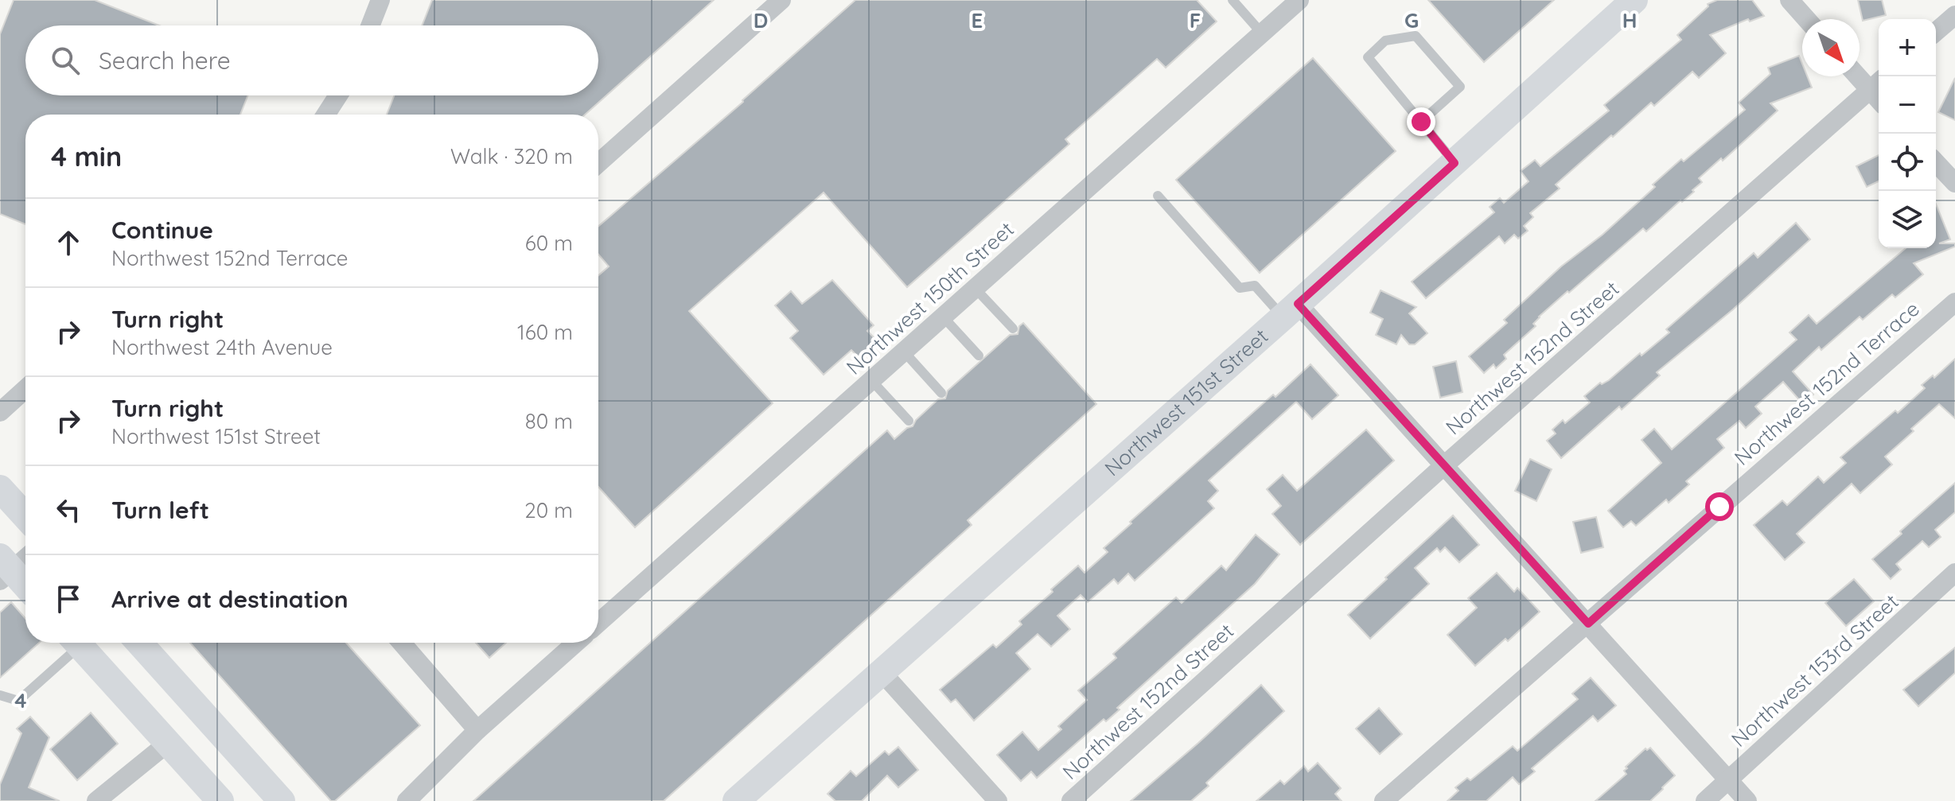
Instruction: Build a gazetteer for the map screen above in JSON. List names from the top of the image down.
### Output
{
  "streets": {
    "street": [
      "Northwest 150th Street",
      "Northwest 152nd Street",
      "Northwest 152nd Terrace",
      "Northwest 151st Street",
      "Northwest 153rd Street"
    ]
  },
  "north": "bottom right",
  "page": {
    "map_buttons": ["+", "−"],
    "search": "Search here",
    "heading": ["4 min", "Walk · 320 m"],
    "list": [
      ["Continue", "Northwest 152nd Terrace", "60 m"],
      ["Turn right", "Northwest 24th Avenue", "160 m"],
      ["Turn right", "Northwest 151st Street", "80 m"],
      ["Turn left", "20 m"],
      "Arrive at destination"
    ]
  },
  "grid": {
    "columns": [
      "D",
      "E",
      "F",
      "G",
      "H"
    ],
    "rows": ["4"]
  }
}
